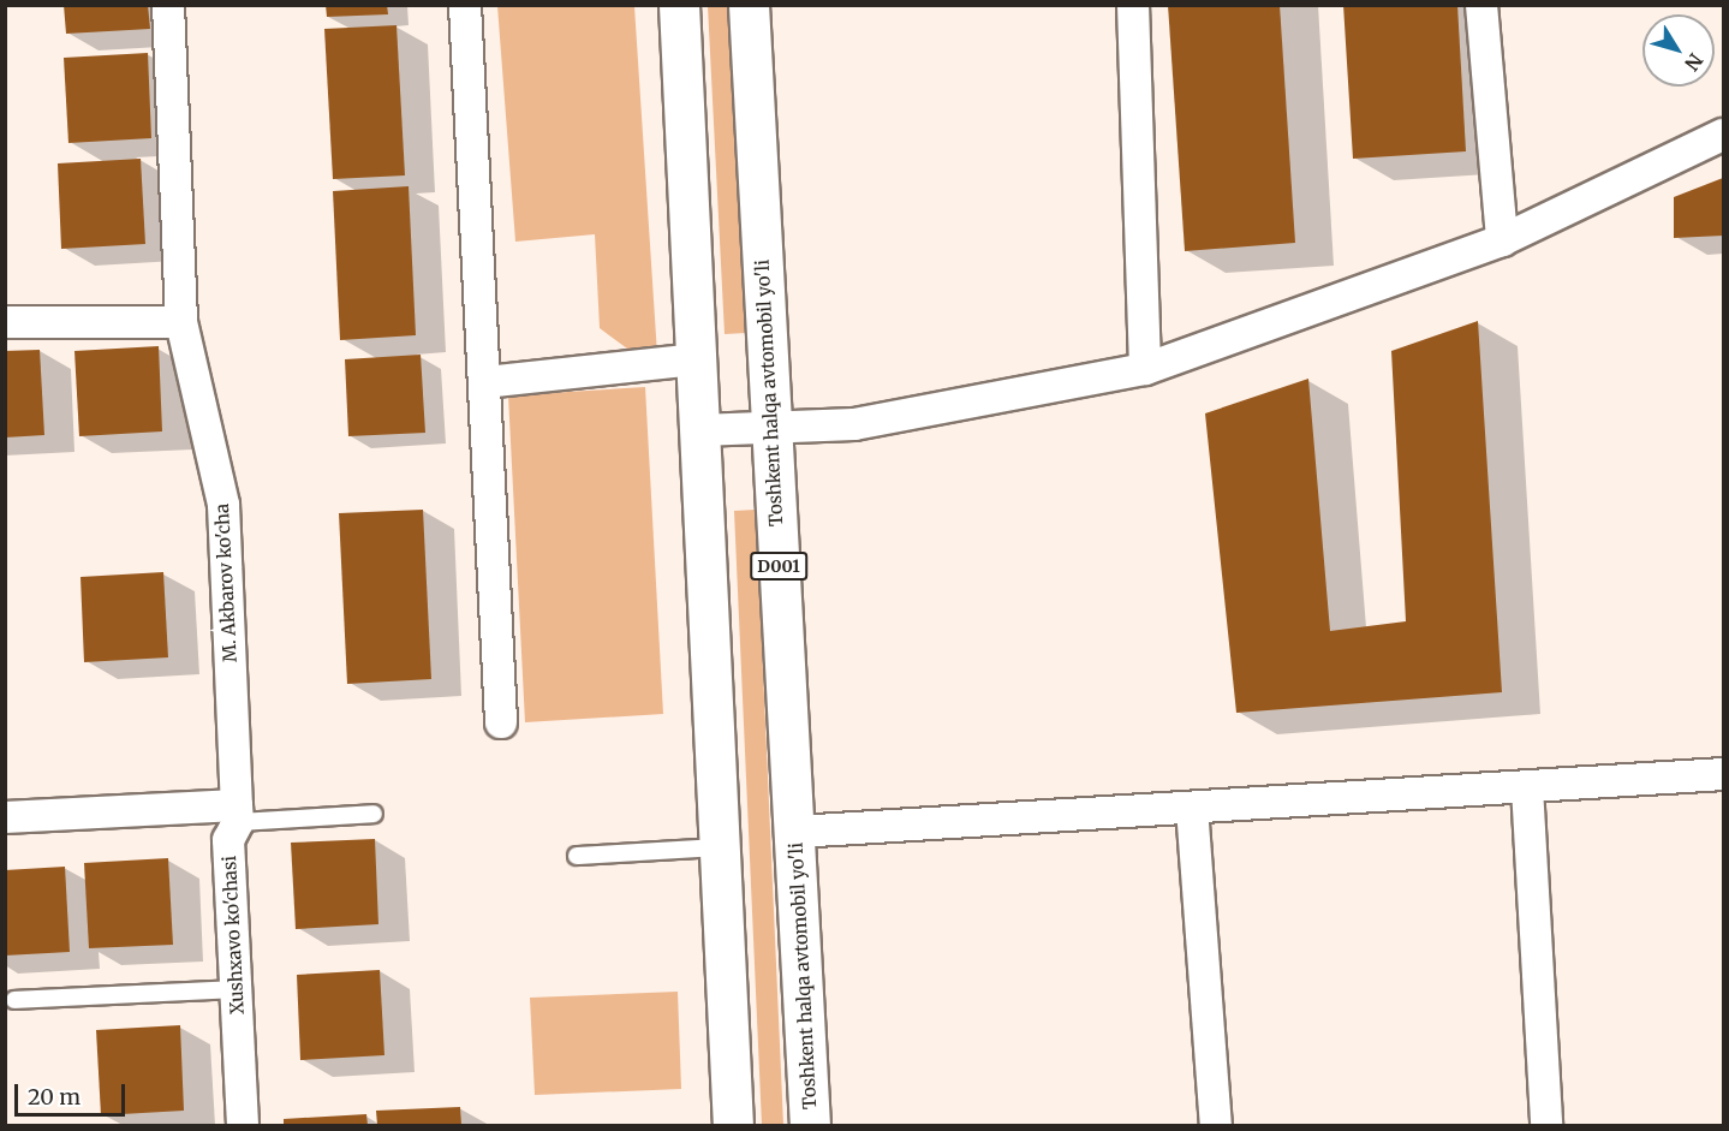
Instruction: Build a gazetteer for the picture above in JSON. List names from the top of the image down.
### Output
{
  "streets": {
    "highway": ["Toshkent halqa avtomobil yo'li", "D001"],
    "street": ["M. Akbarov ko'cha", "Xushxavo ko'chasi"]
  },
  "crossings": [
    ["M. Akbarov ko'cha", "Xushxavo ko'chasi"]
  ],
  "scale_bar": "20 m",
  "north": "bottom right"
}
